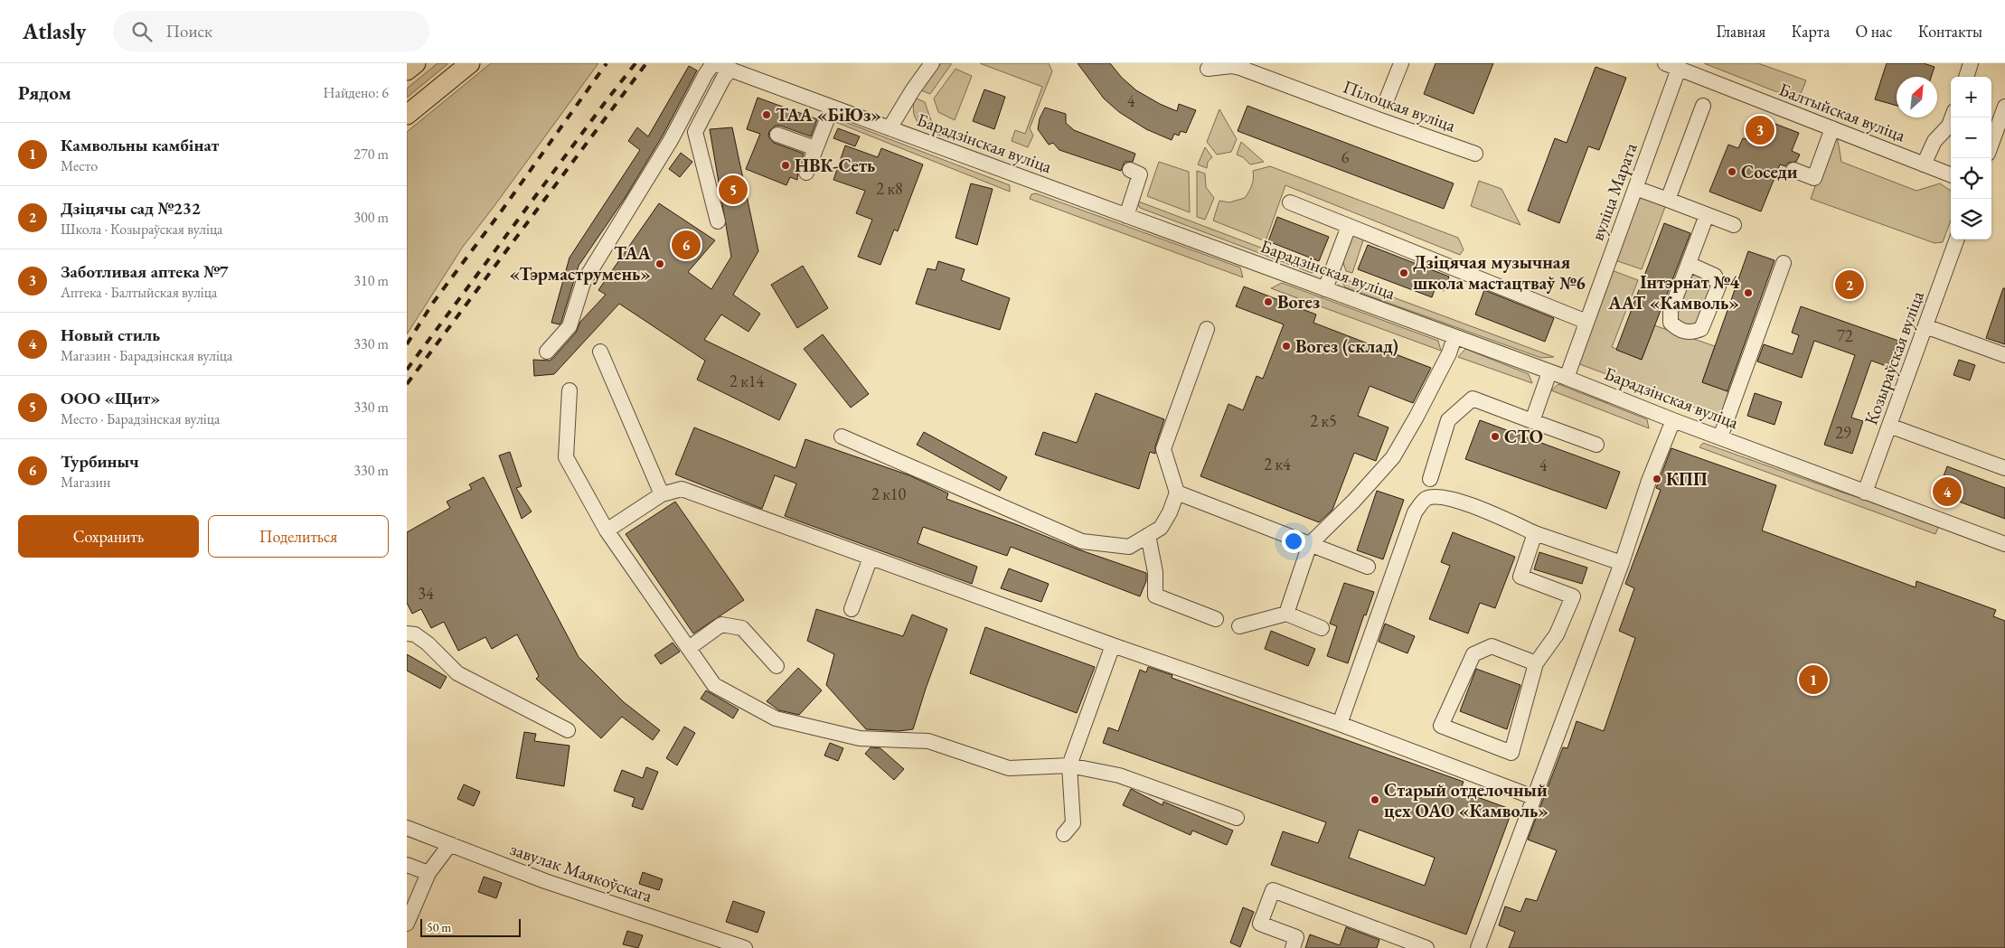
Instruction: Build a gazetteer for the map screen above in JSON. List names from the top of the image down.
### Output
{
  "streets": {
    "street": [
      "Пілоцкая вуліца",
      "Балтыйская вуліца",
      "Барадзінская вуліца",
      "вуліца Марата",
      "Козыраўская вуліца",
      "завулак Маякоўскага"
    ]
  },
  "crossings": [
    ["Балтыйская вуліца", "вуліца Марата"],
    ["Барадзінская вуліца", "вуліца Марата"],
    ["Барадзінская вуліца", "Козыраўская вуліца"]
  ],
  "places": [
    "ТАА «БіЮз»",
    "НВК-Сеть",
    "Соседи",
    "ТАА «Тэрмаструмень»",
    "Дзіцячая музычная школа мастацтваў №6",
    "Інтэрнат №4 ААТ «Камволь»",
    "Вогез",
    "Вогез (склад)",
    "СТО",
    "КПП",
    "Старый отделочный цех ОАО «Камволь»"
  ],
  "house_numbers": [
    "4",
    "6",
    "2 к8",
    "72",
    "2 к14",
    "2 к5",
    "29",
    "2 к4",
    "4",
    "2 к10",
    "34"
  ],
  "scale_bar": "50 m",
  "north": "top right",
  "page": {
    "header": "Atlasly",
    "search": "Поиск",
    "nav": [
      "Главная",
      "Карта",
      "О нас",
      "Контакты"
    ],
    "heading": ["Рядом", "Найдено: 6"],
    "map_buttons": ["+", "−"],
    "pins": [
      "3",
      "5",
      "6",
      "2",
      "4",
      "1"
    ],
    "list": [
      {
        "mark": "1",
        "name": "Камвольны камбінат",
        "note": "Место",
        "value": "270 m"
      },
      {
        "mark": "2",
        "name": "Дзіцячы сад №232",
        "note": "Школа · Козыраўская вуліца",
        "value": "300 m"
      },
      {
        "mark": "3",
        "name": "Заботливая аптека №7",
        "note": "Аптека · Балтыйская вуліца",
        "value": "310 m"
      },
      {
        "mark": "4",
        "name": "Новый стиль",
        "note": "Магазин · Барадзінская вуліца",
        "value": "330 m"
      },
      {
        "mark": "5",
        "name": "ООО «Щит»",
        "note": "Место · Барадзінская вуліца",
        "value": "330 m"
      },
      {
        "mark": "6",
        "name": "Турбиныч",
        "note": "Магазин",
        "value": "330 m"
      }
    ],
    "buttons": ["Сохранить", "Поделиться"],
    "scale": "50 m"
  }
}
